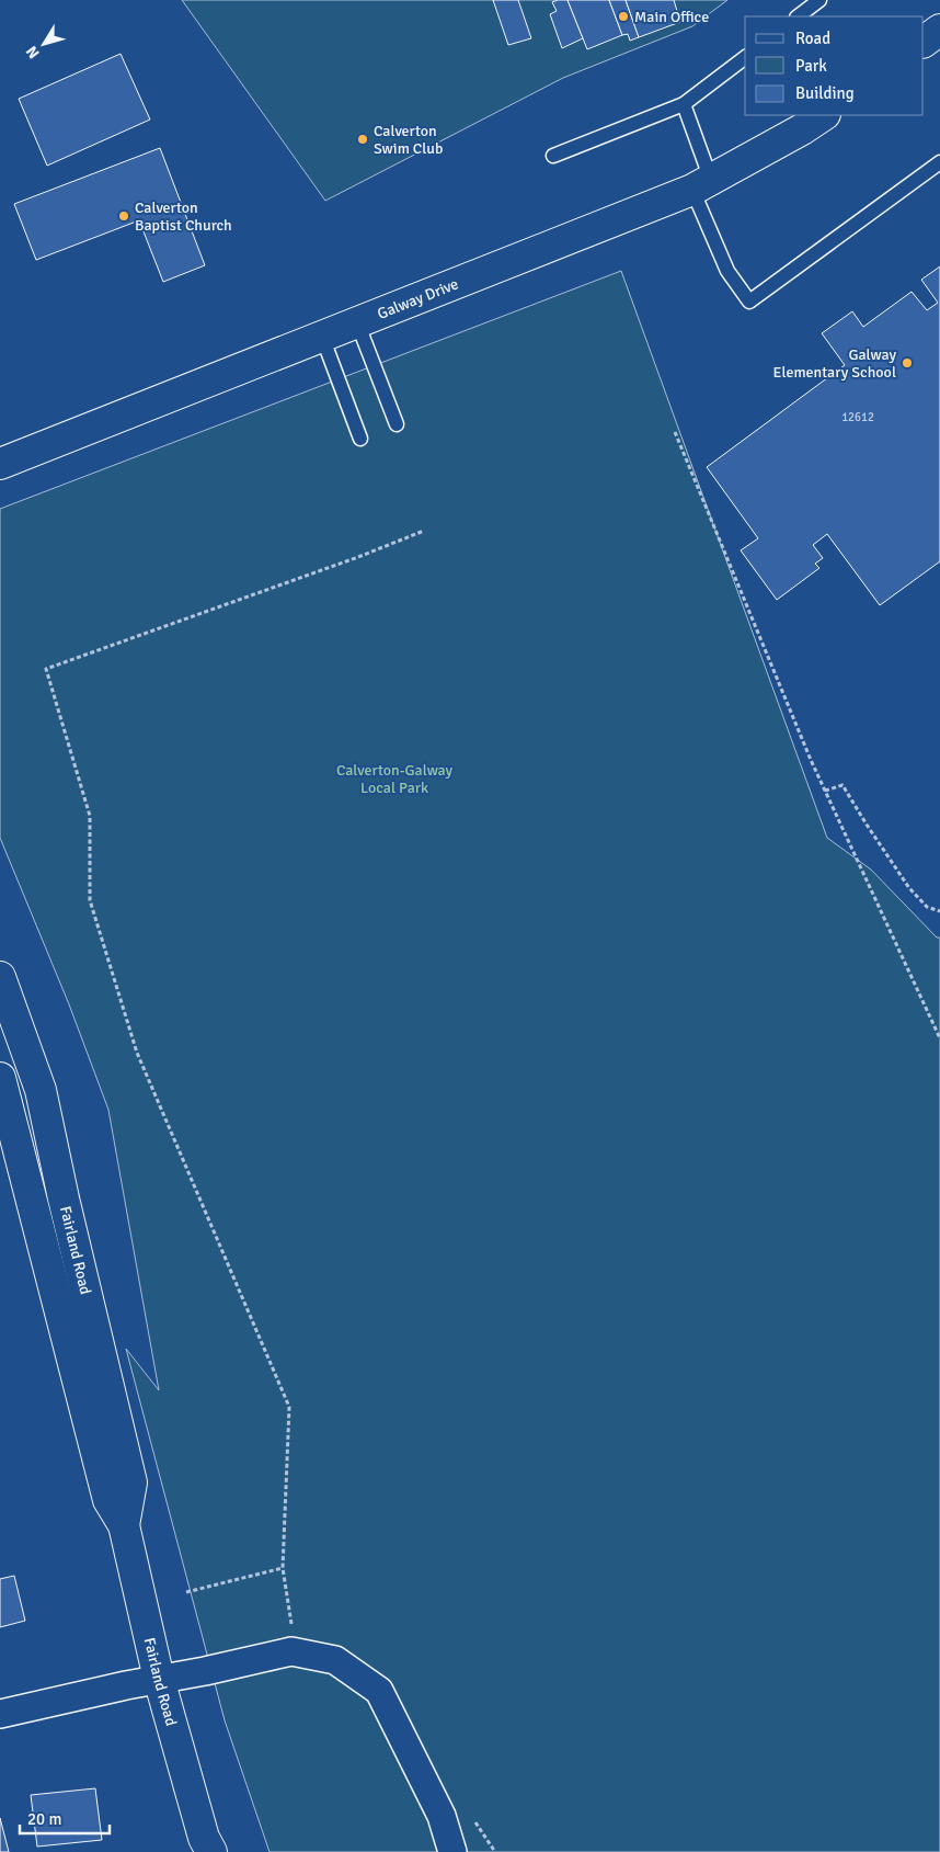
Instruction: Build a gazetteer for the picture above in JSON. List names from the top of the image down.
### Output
{
  "streets": {
    "main road": ["Galway Drive", "Fairland Road"]
  },
  "parks": ["Calverton-Galway Local Park"],
  "places": [
    "Main Office",
    "Calverton Swim Club",
    "Calverton Baptist Church",
    "Galway Elementary School"
  ],
  "house_numbers": ["12612"],
  "legend": ["Road", "Park", "Building"],
  "scale_bar": "20 m",
  "north": "bottom left"
}
